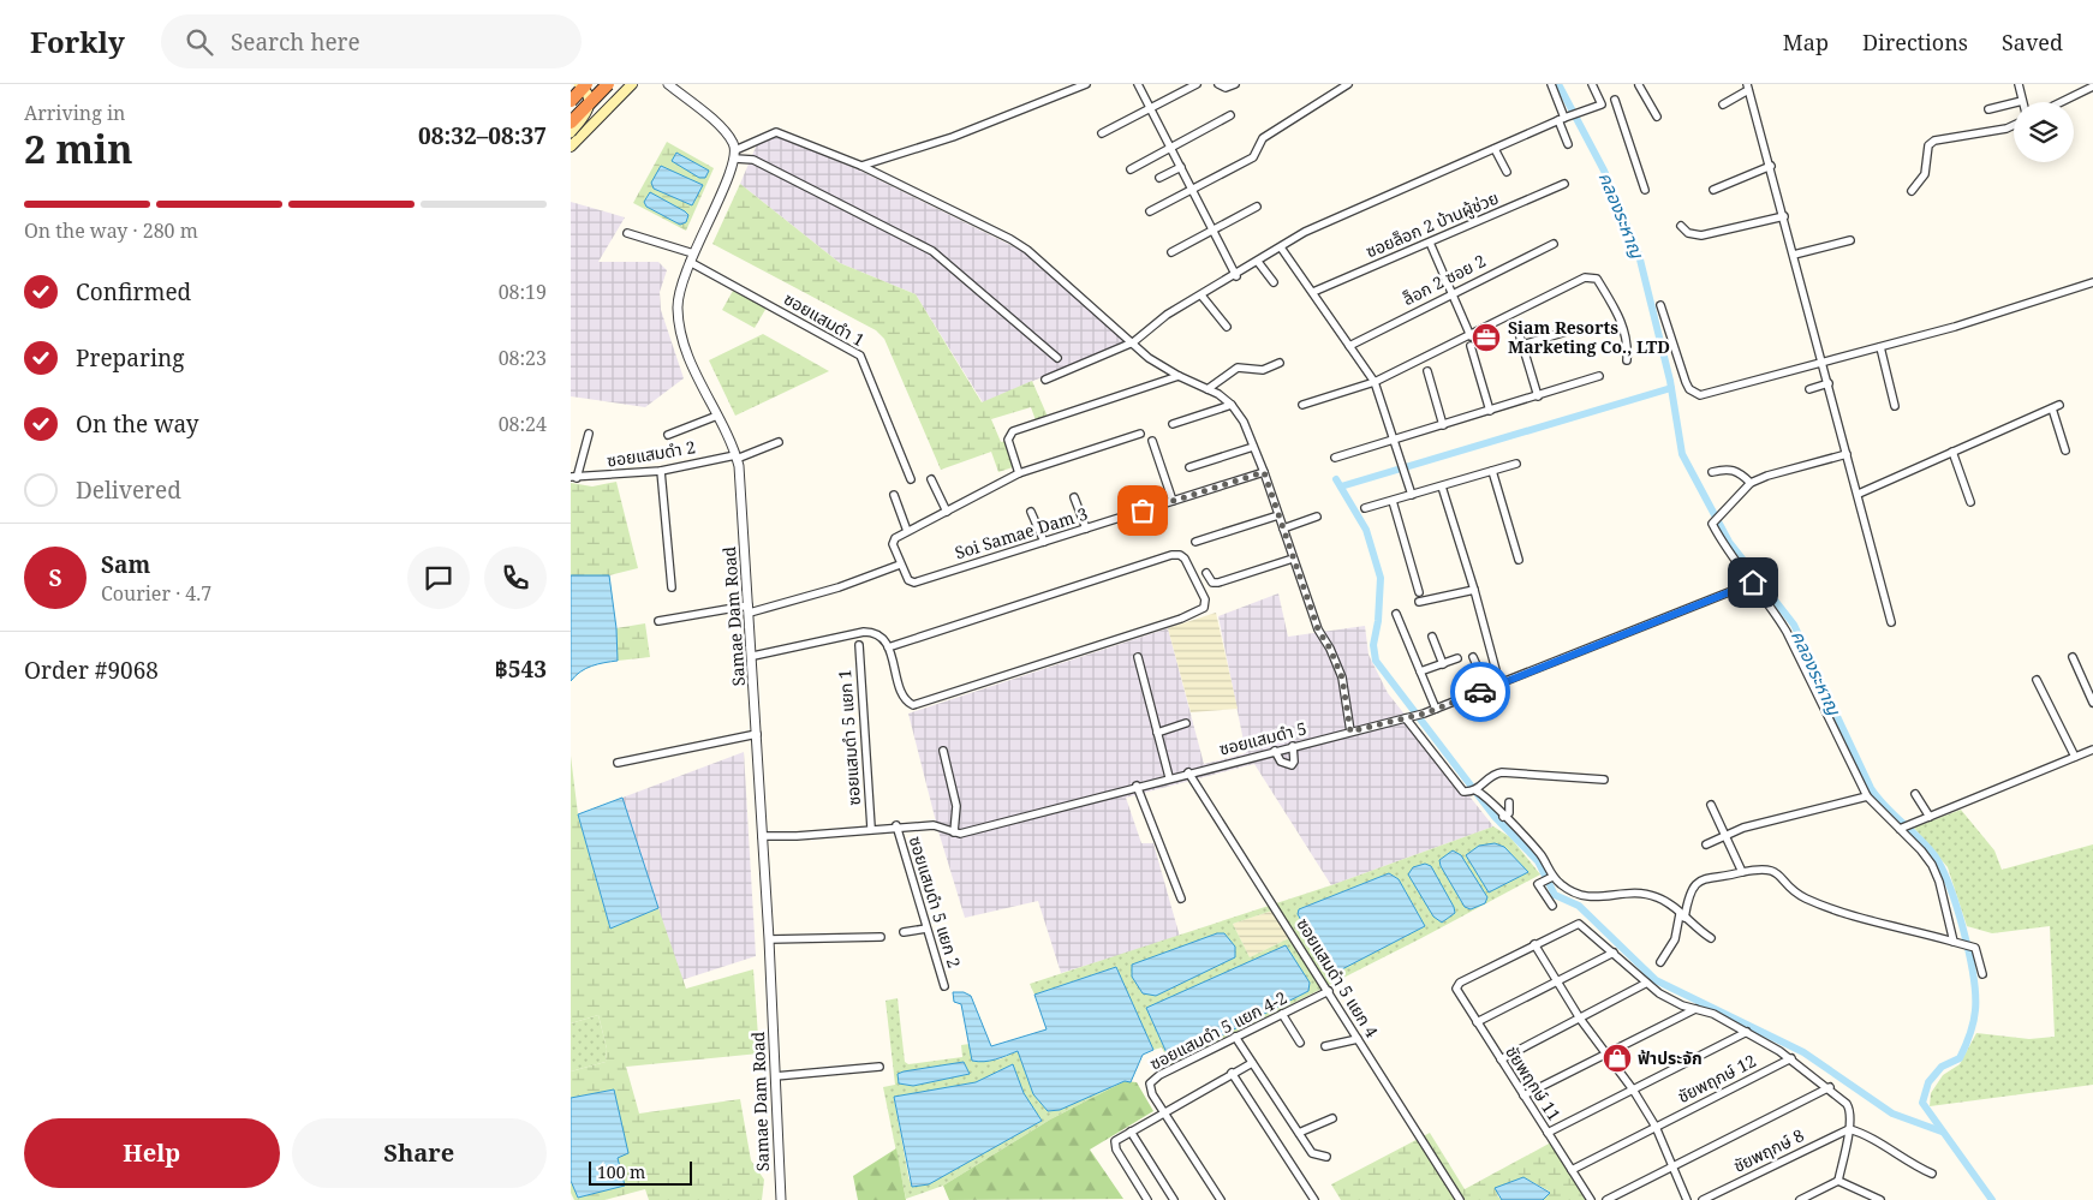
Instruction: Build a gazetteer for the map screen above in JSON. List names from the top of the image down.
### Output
{
  "streets": {
    "street": [
      "ซอยล็อก 2 บ้านผู้ช่วย",
      "ล็อก 2 ซอย 2",
      "ซอยแสมดำ 1",
      "ซอยแสมดำ 2",
      "Soi Samae Dam 3",
      "Samae Dam Road",
      "ซอยแสมดำ 5 แยก 1",
      "ซอยแสมดำ 5",
      "ซอยแสมดำ 5 แยก 2",
      "ซอยแสมดำ 5 แยก 4",
      "ซอยแสมดำ 5 แยก 4-2",
      "ชัยพฤกษ์ 12",
      "ชัยพฤกษ์ 11",
      "ชัยพฤกษ์ 8"
    ]
  },
  "crossings": [
    ["ซอยแสมดำ 1", "Samae Dam Road"],
    ["ซอยแสมดำ 2", "Samae Dam Road"],
    ["Samae Dam Road", "ซอยแสมดำ 5"],
    ["ซอยแสมดำ 5 แยก 1", "ซอยแสมดำ 5"],
    ["ซอยแสมดำ 5", "ซอยแสมดำ 5 แยก 2"],
    ["ซอยแสมดำ 5", "ซอยแสมดำ 5 แยก 4"],
    ["ซอยแสมดำ 5 แยก 4", "ซอยแสมดำ 5 แยก 4-2"],
    ["ชัยพฤกษ์ 12", "ชัยพฤกษ์ 11"]
  ],
  "water": ["คลองระหาญ"],
  "places": {
    "office": ["Siam Resorts Marketing Co., LTD"],
    "shop": ["ฟ้าประจัก"]
  },
  "scale_bar": "100 m",
  "page": {
    "header": "Forkly",
    "search": "Search here",
    "nav": ["Map", "Directions", "Saved"],
    "heading": ["2 min", "Arriving in", "08:32–08:37"],
    "panel": [
      "Sam",
      "Courier · 4.7",
      "Order #9068",
      "฿543"
    ],
    "bar": "On the way · 280 m",
    "list": [
      ["Confirmed", "08:19"],
      ["Preparing", "08:23"],
      ["On the way", "08:24"],
      "Delivered"
    ],
    "round": "S",
    "buttons": ["Help", "Share"],
    "scale": "100 m"
  }
}
